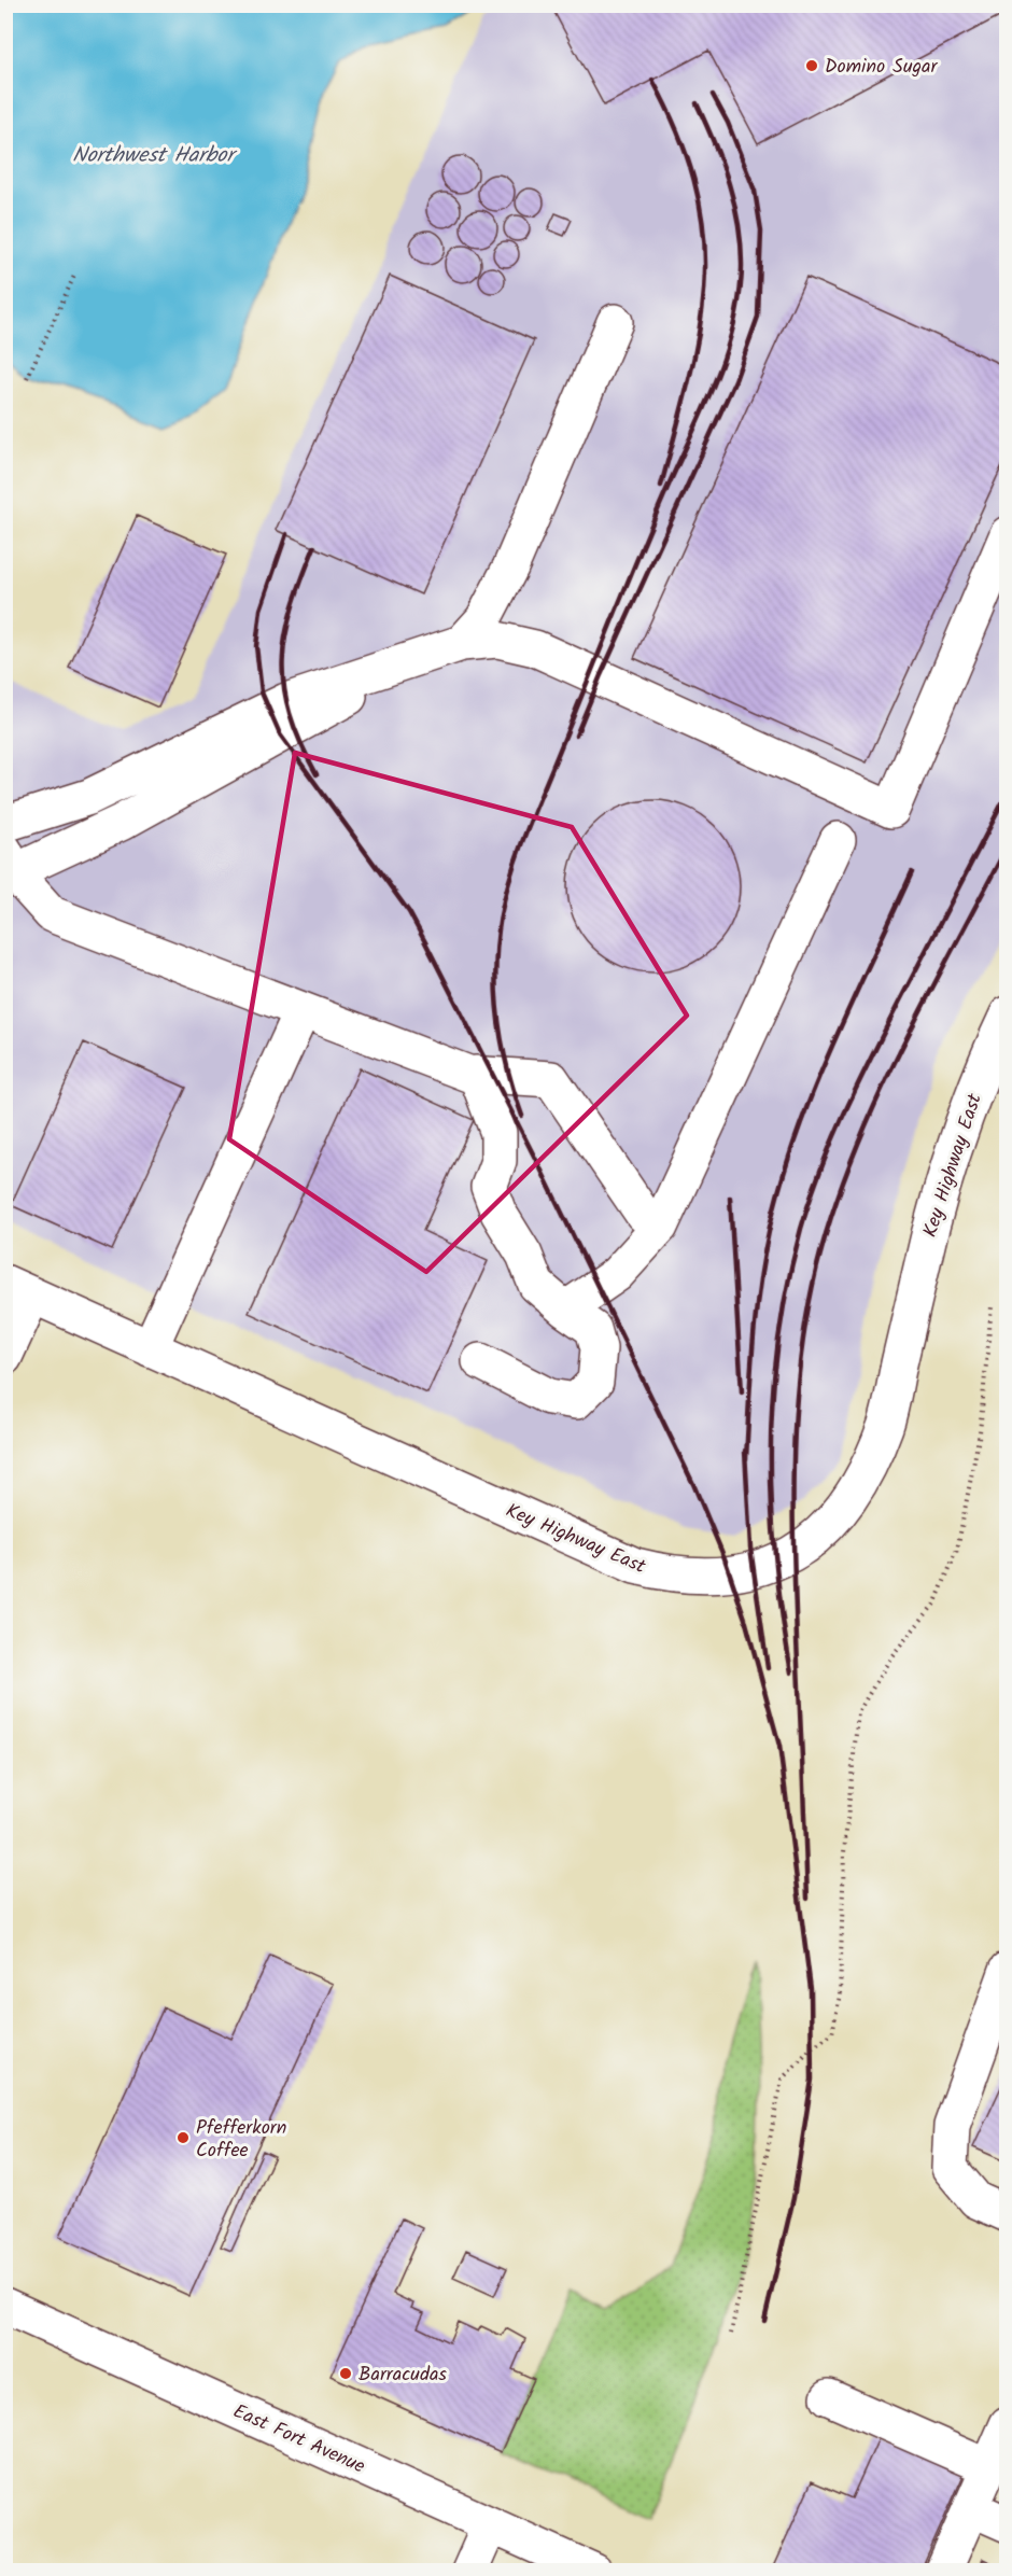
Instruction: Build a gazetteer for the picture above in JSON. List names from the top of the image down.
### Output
{
  "streets": {
    "street": ["Key Highway East", "East Fort Avenue"]
  },
  "water": ["Northwest Harbor"],
  "places": ["Domino Sugar", "Pfefferkorn Coffee", "Barracudas"]
}
